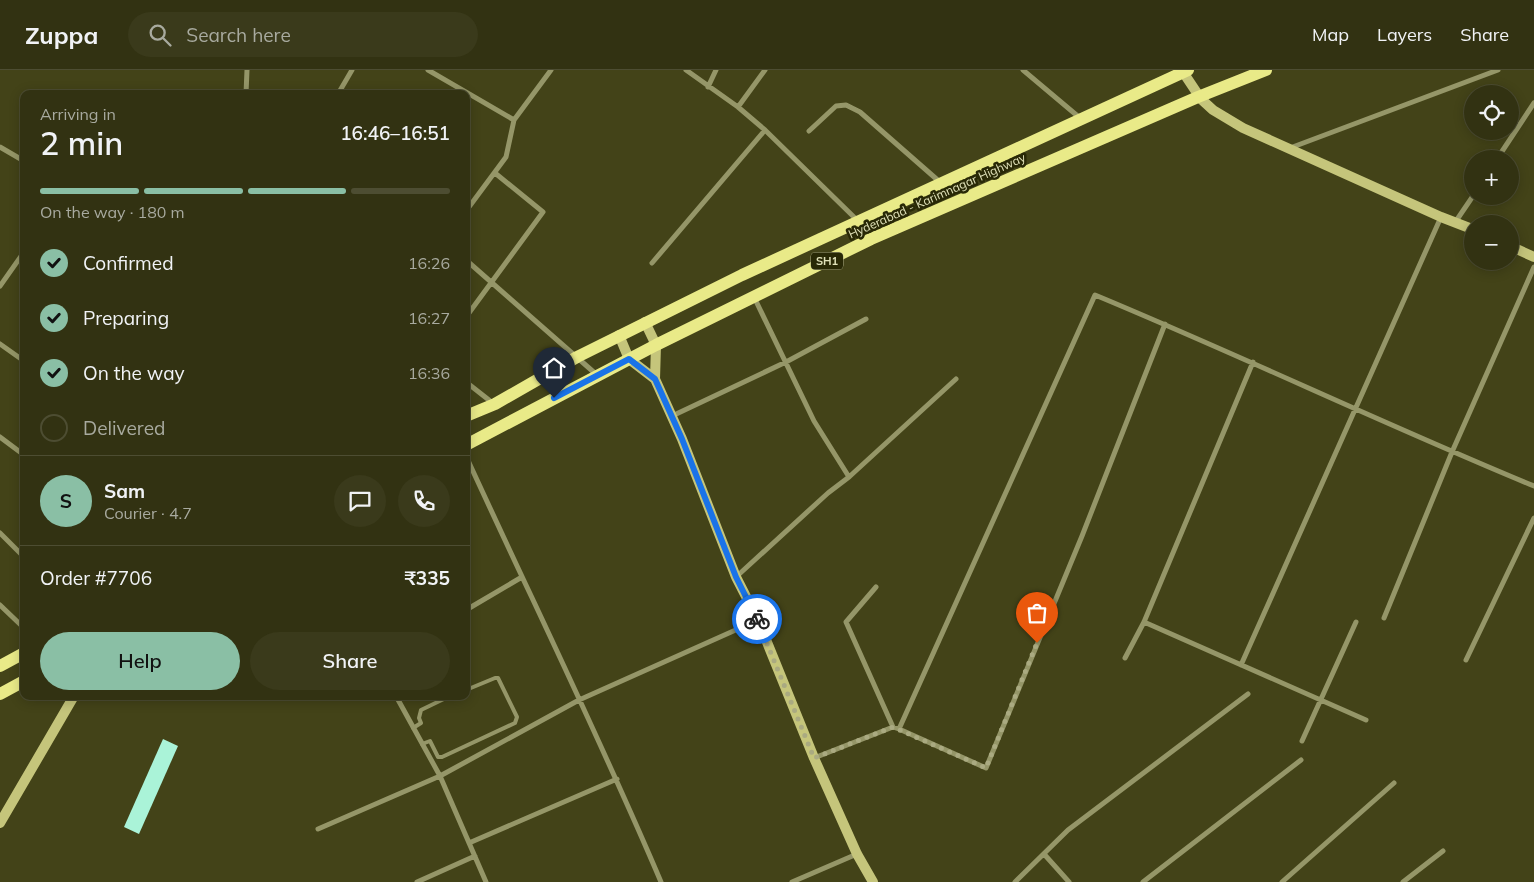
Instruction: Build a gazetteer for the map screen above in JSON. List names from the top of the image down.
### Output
{
  "streets": {
    "main road": ["Hyderabad - Karimnagar Highway", "SH1"]
  },
  "page": {
    "header": "Zuppa",
    "search": "Search here",
    "nav": ["Map", "Layers", "Share"],
    "map_buttons": ["+", "−"],
    "heading": ["2 min", "Arriving in", "16:46–16:51"],
    "panel": [
      "Sam",
      "Courier · 4.7",
      "Order #7706",
      "₹335"
    ],
    "bar": "On the way · 180 m",
    "list": [
      ["Confirmed", "16:26"],
      ["Preparing", "16:27"],
      ["On the way", "16:36"],
      "Delivered"
    ],
    "round": "S",
    "buttons": ["Help", "Share"]
  }
}
